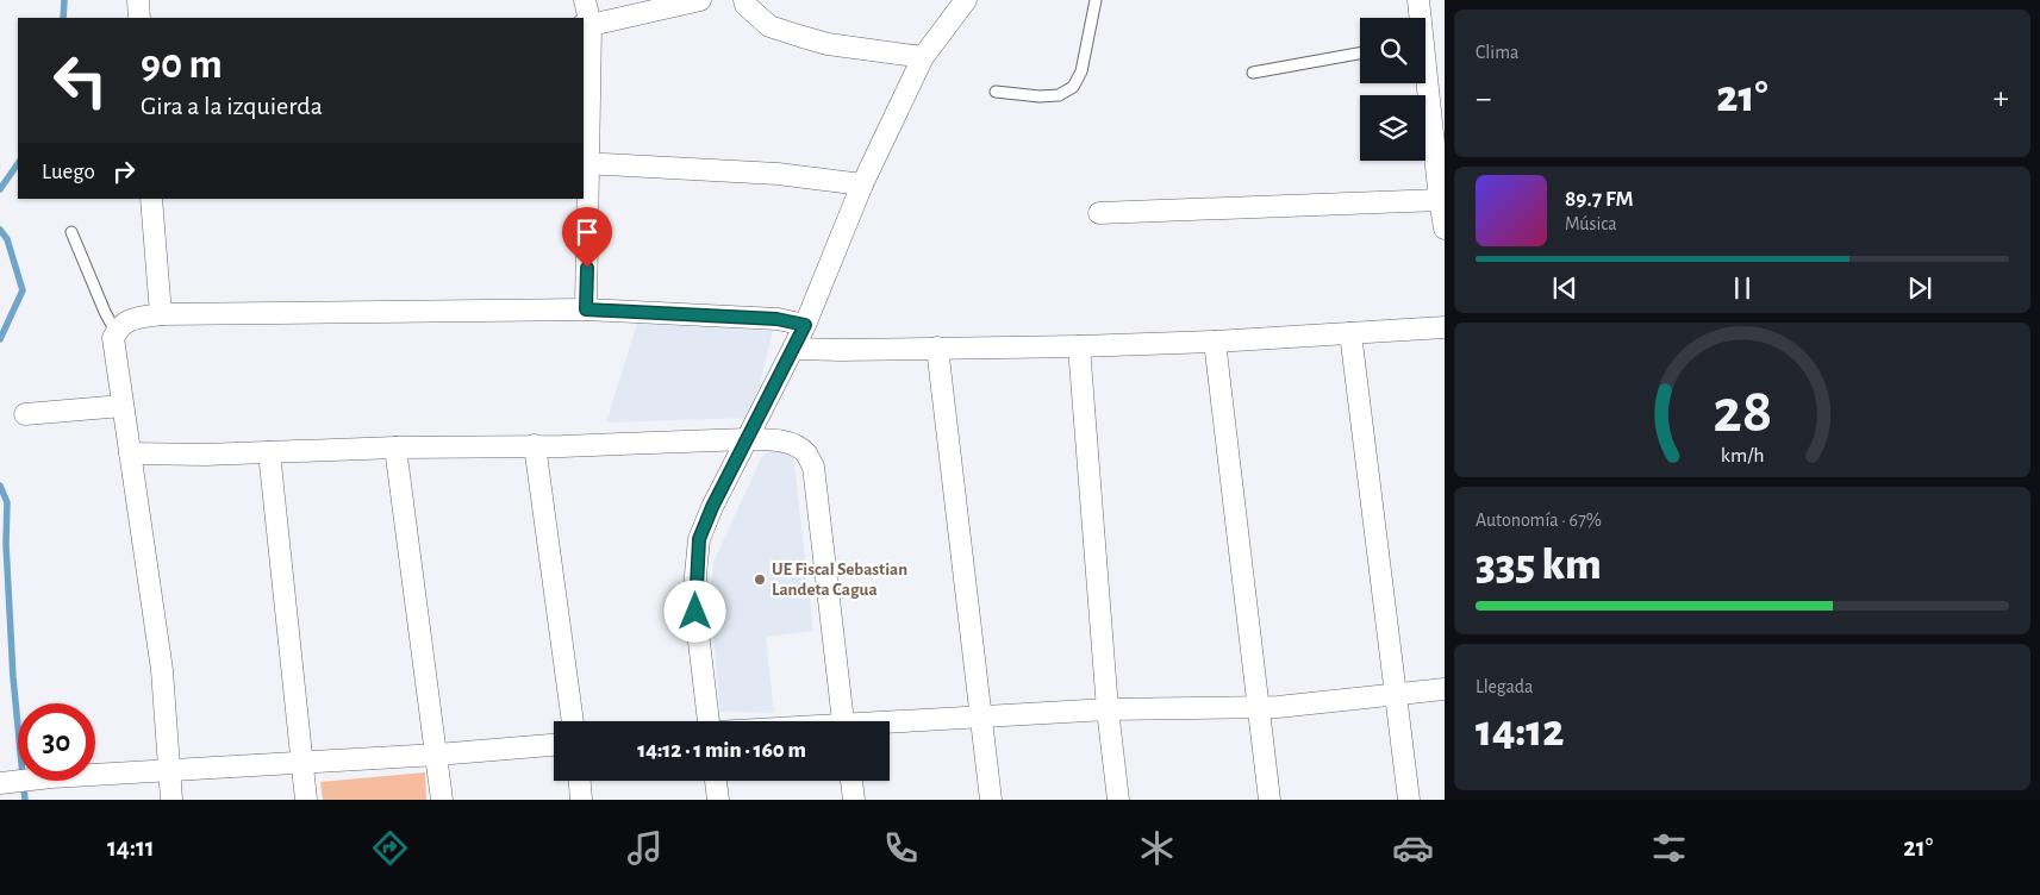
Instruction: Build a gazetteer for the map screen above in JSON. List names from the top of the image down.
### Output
{
  "places": ["UE Fiscal Sebastian Landeta Cagua"],
  "page": {
    "tile": [
      "Clima",
      ["Autonomía · 67%", "335 km"],
      ["Llegada", "14:12"]
    ],
    "turn": ["90 m", "Gira a la izquierda"],
    "heat": ["−", "21°", "+"],
    "then": "Luego",
    "song": ["89.7 FM", "Música"],
    "limit": "30",
    "trip": "14:12 · 1 min · 160 m",
    "tabs": ["14:11", "21°"],
    "gauge": ["28", "km/h"]
  }
}
